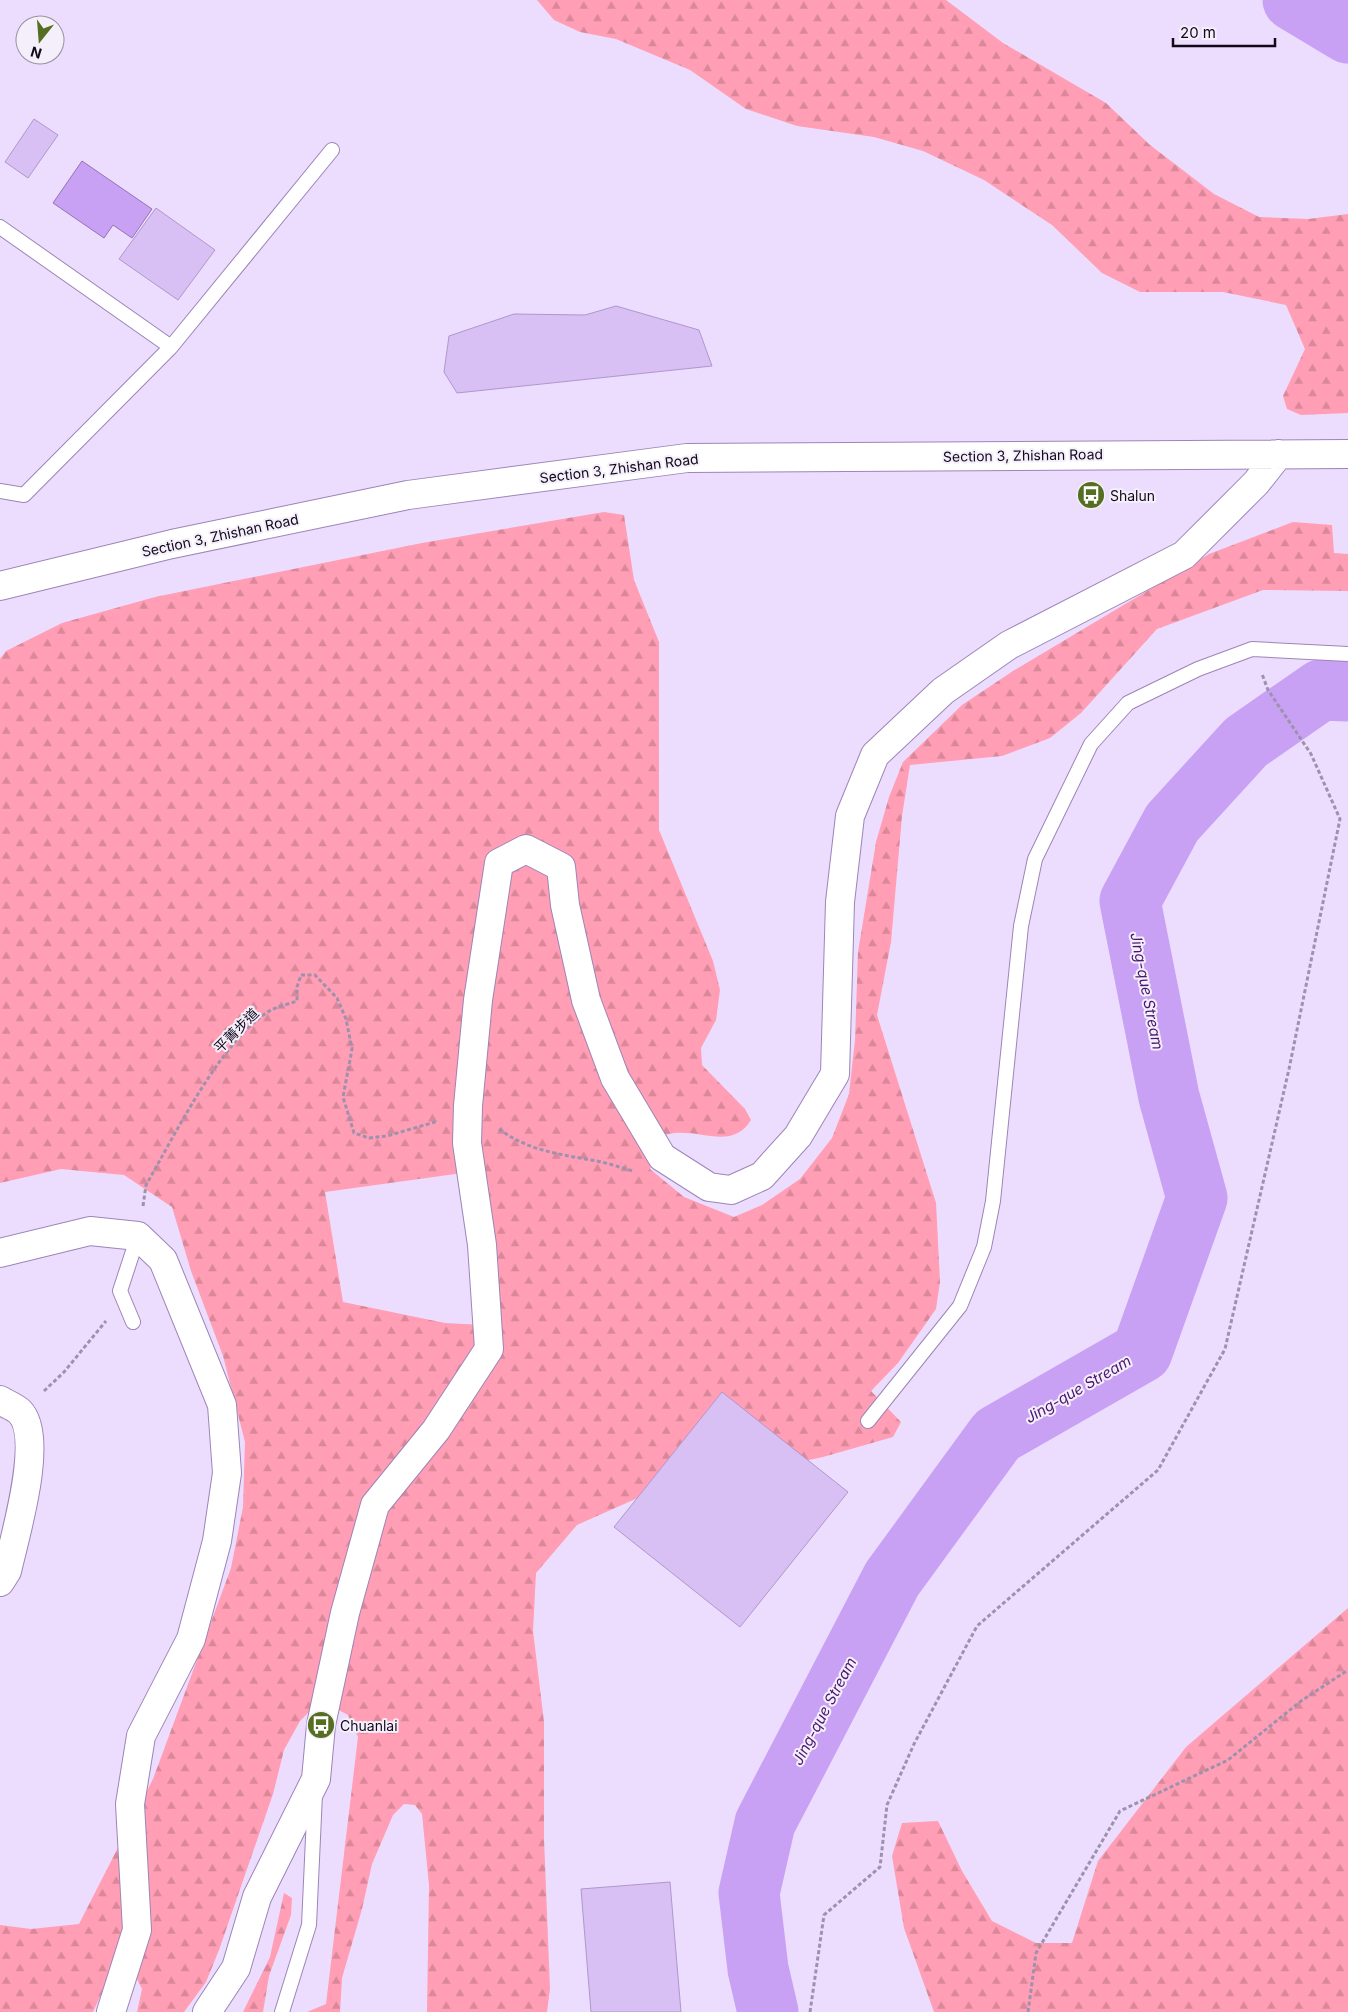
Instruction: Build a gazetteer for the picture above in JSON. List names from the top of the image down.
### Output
{
  "streets": {
    "street": ["Section 3, Zhishan Road"],
    "path": ["平菁步道"]
  },
  "water": ["Jing-que Stream"],
  "places": {
    "bus stop": ["Shalun", "Chuanlai"]
  },
  "scale_bar": "20 m",
  "north": "bottom"
}
